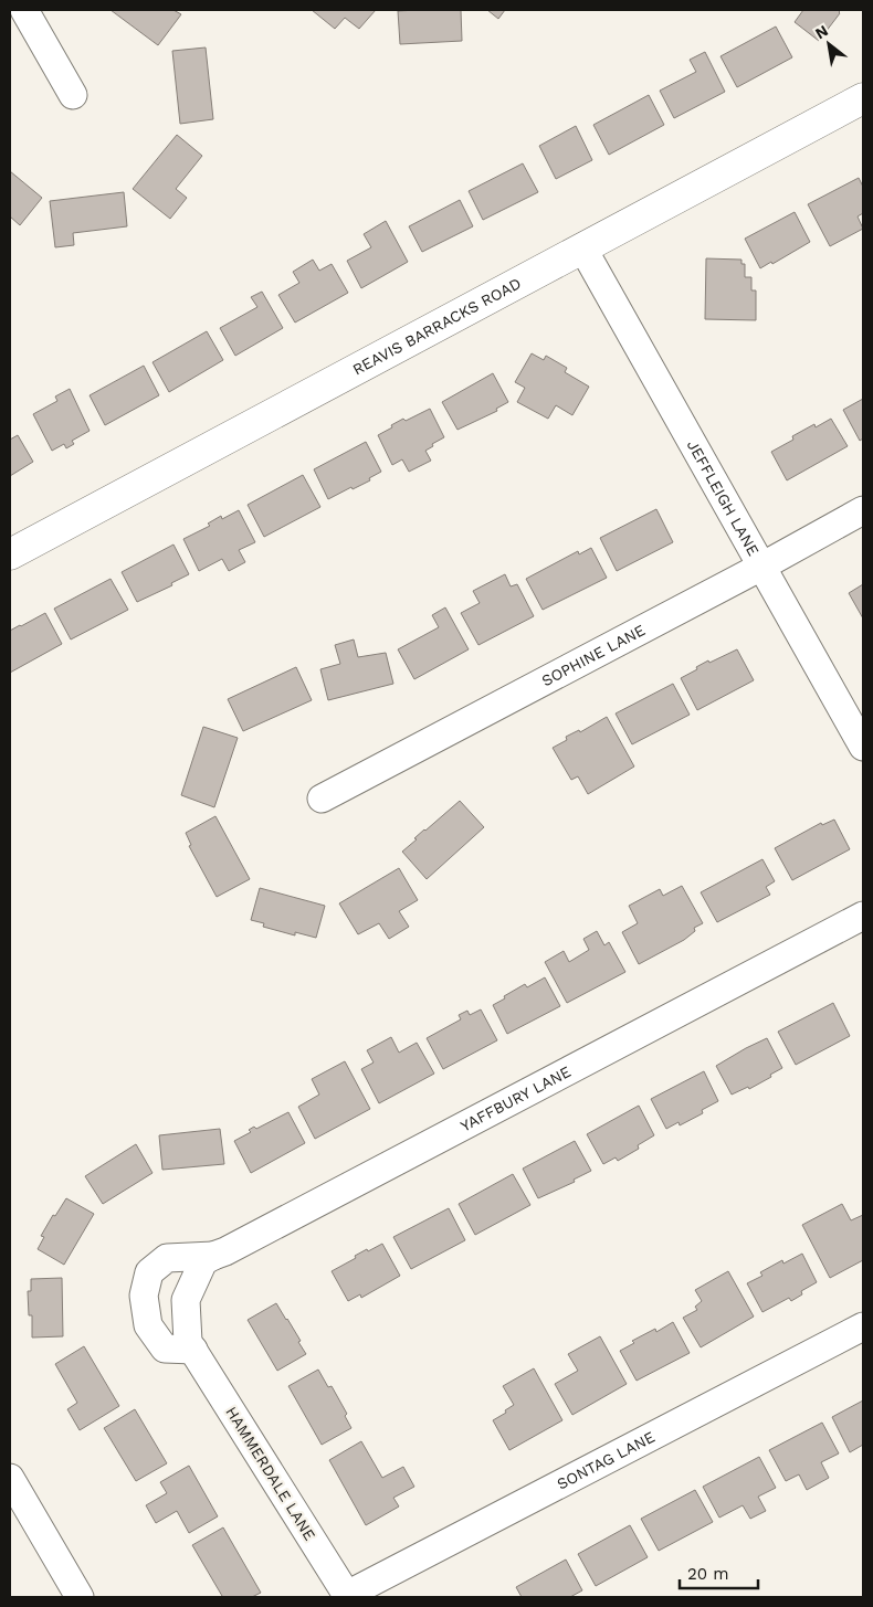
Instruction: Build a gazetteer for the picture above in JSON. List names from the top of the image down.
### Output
{
  "streets": {
    "main road": ["REAVIS BARRACKS ROAD"],
    "street": [
      "JEFFLEIGH LANE",
      "SOPHINE LANE",
      "YAFFBURY LANE",
      "SONTAG LANE",
      "HAMMERDALE LANE"
    ]
  },
  "crossings": [
    ["REAVIS BARRACKS ROAD", "JEFFLEIGH LANE"],
    ["JEFFLEIGH LANE", "SOPHINE LANE"],
    ["YAFFBURY LANE", "HAMMERDALE LANE"],
    ["SONTAG LANE", "HAMMERDALE LANE"]
  ],
  "scale_bar": "20 m",
  "north": "top left"
}
